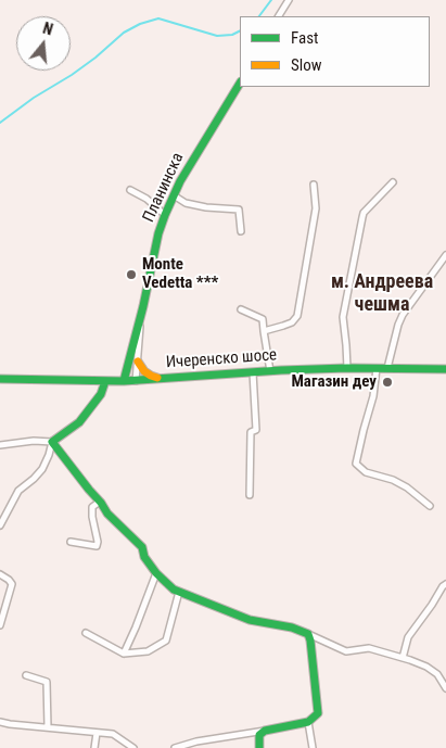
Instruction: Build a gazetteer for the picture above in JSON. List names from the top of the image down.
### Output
{
  "streets": {
    "street": ["Планинска", "Ичеренско шосе"]
  },
  "crossings": [
    ["Планинска", "Ичеренско шосе"]
  ],
  "districts": ["м. Андреева чешма"],
  "places": ["Monte Vedetta ***", "Магазин деу"],
  "legend": ["Fast", "Slow"],
  "north": "top"
}
